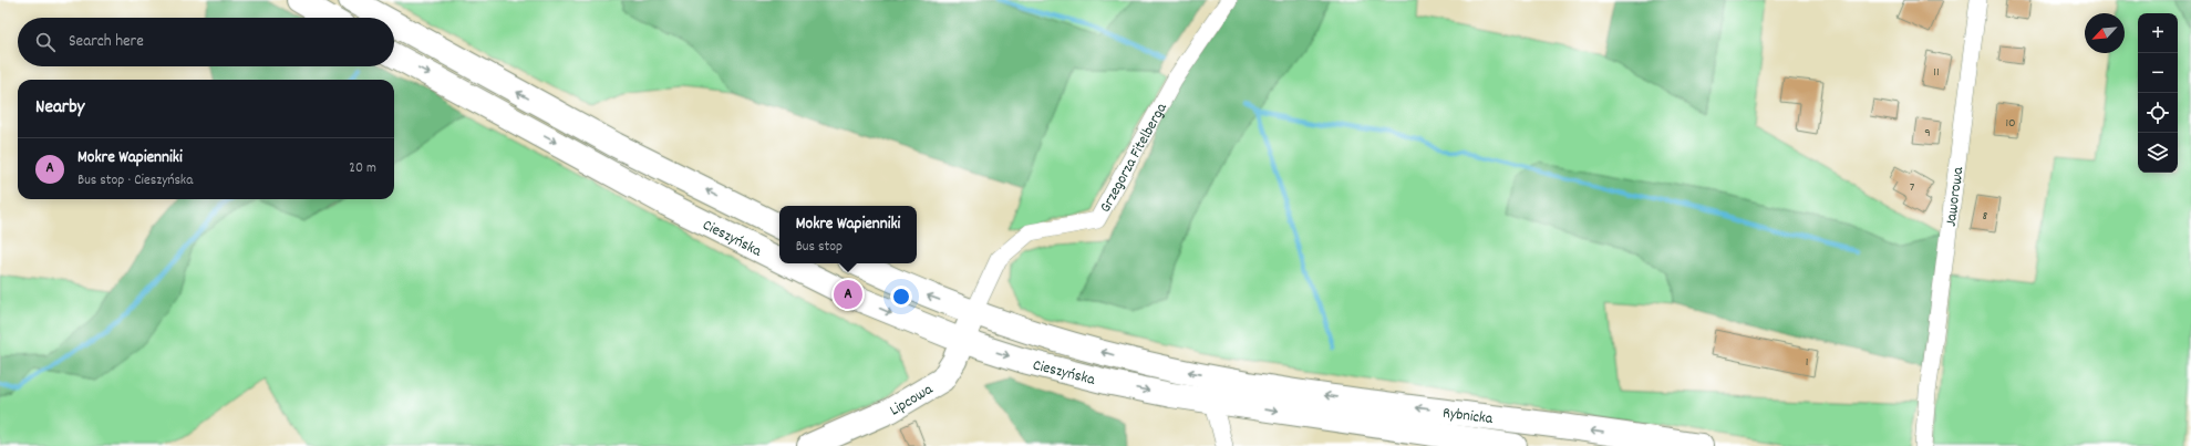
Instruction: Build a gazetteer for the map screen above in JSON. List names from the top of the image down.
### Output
{
  "streets": {
    "main road": ["Cieszyńska", "Lipcowa", "Rybnicka"],
    "street": ["Grzegorza Fitelberga", "Jaworowa"]
  },
  "crossings": [
    ["Grzegorza Fitelberga", "Cieszyńska"],
    ["Grzegorza Fitelberga", "Lipcowa"],
    ["Cieszyńska", "Lipcowa"],
    ["Cieszyńska", "Rybnicka"]
  ],
  "house_numbers": [
    "11",
    "10",
    "9",
    "7",
    "8",
    "1"
  ],
  "north": "bottom left",
  "page": {
    "map_buttons": ["+", "−"],
    "search": "Search here",
    "heading": "Nearby",
    "list": [
      {
        "mark": "A",
        "name": "Mokre Wapienniki",
        "note": "Bus stop · Cieszyńska",
        "value": "20 m"
      }
    ],
    "popup": ["Mokre Wapienniki", "Bus stop"],
    "pins": "A"
  }
}
